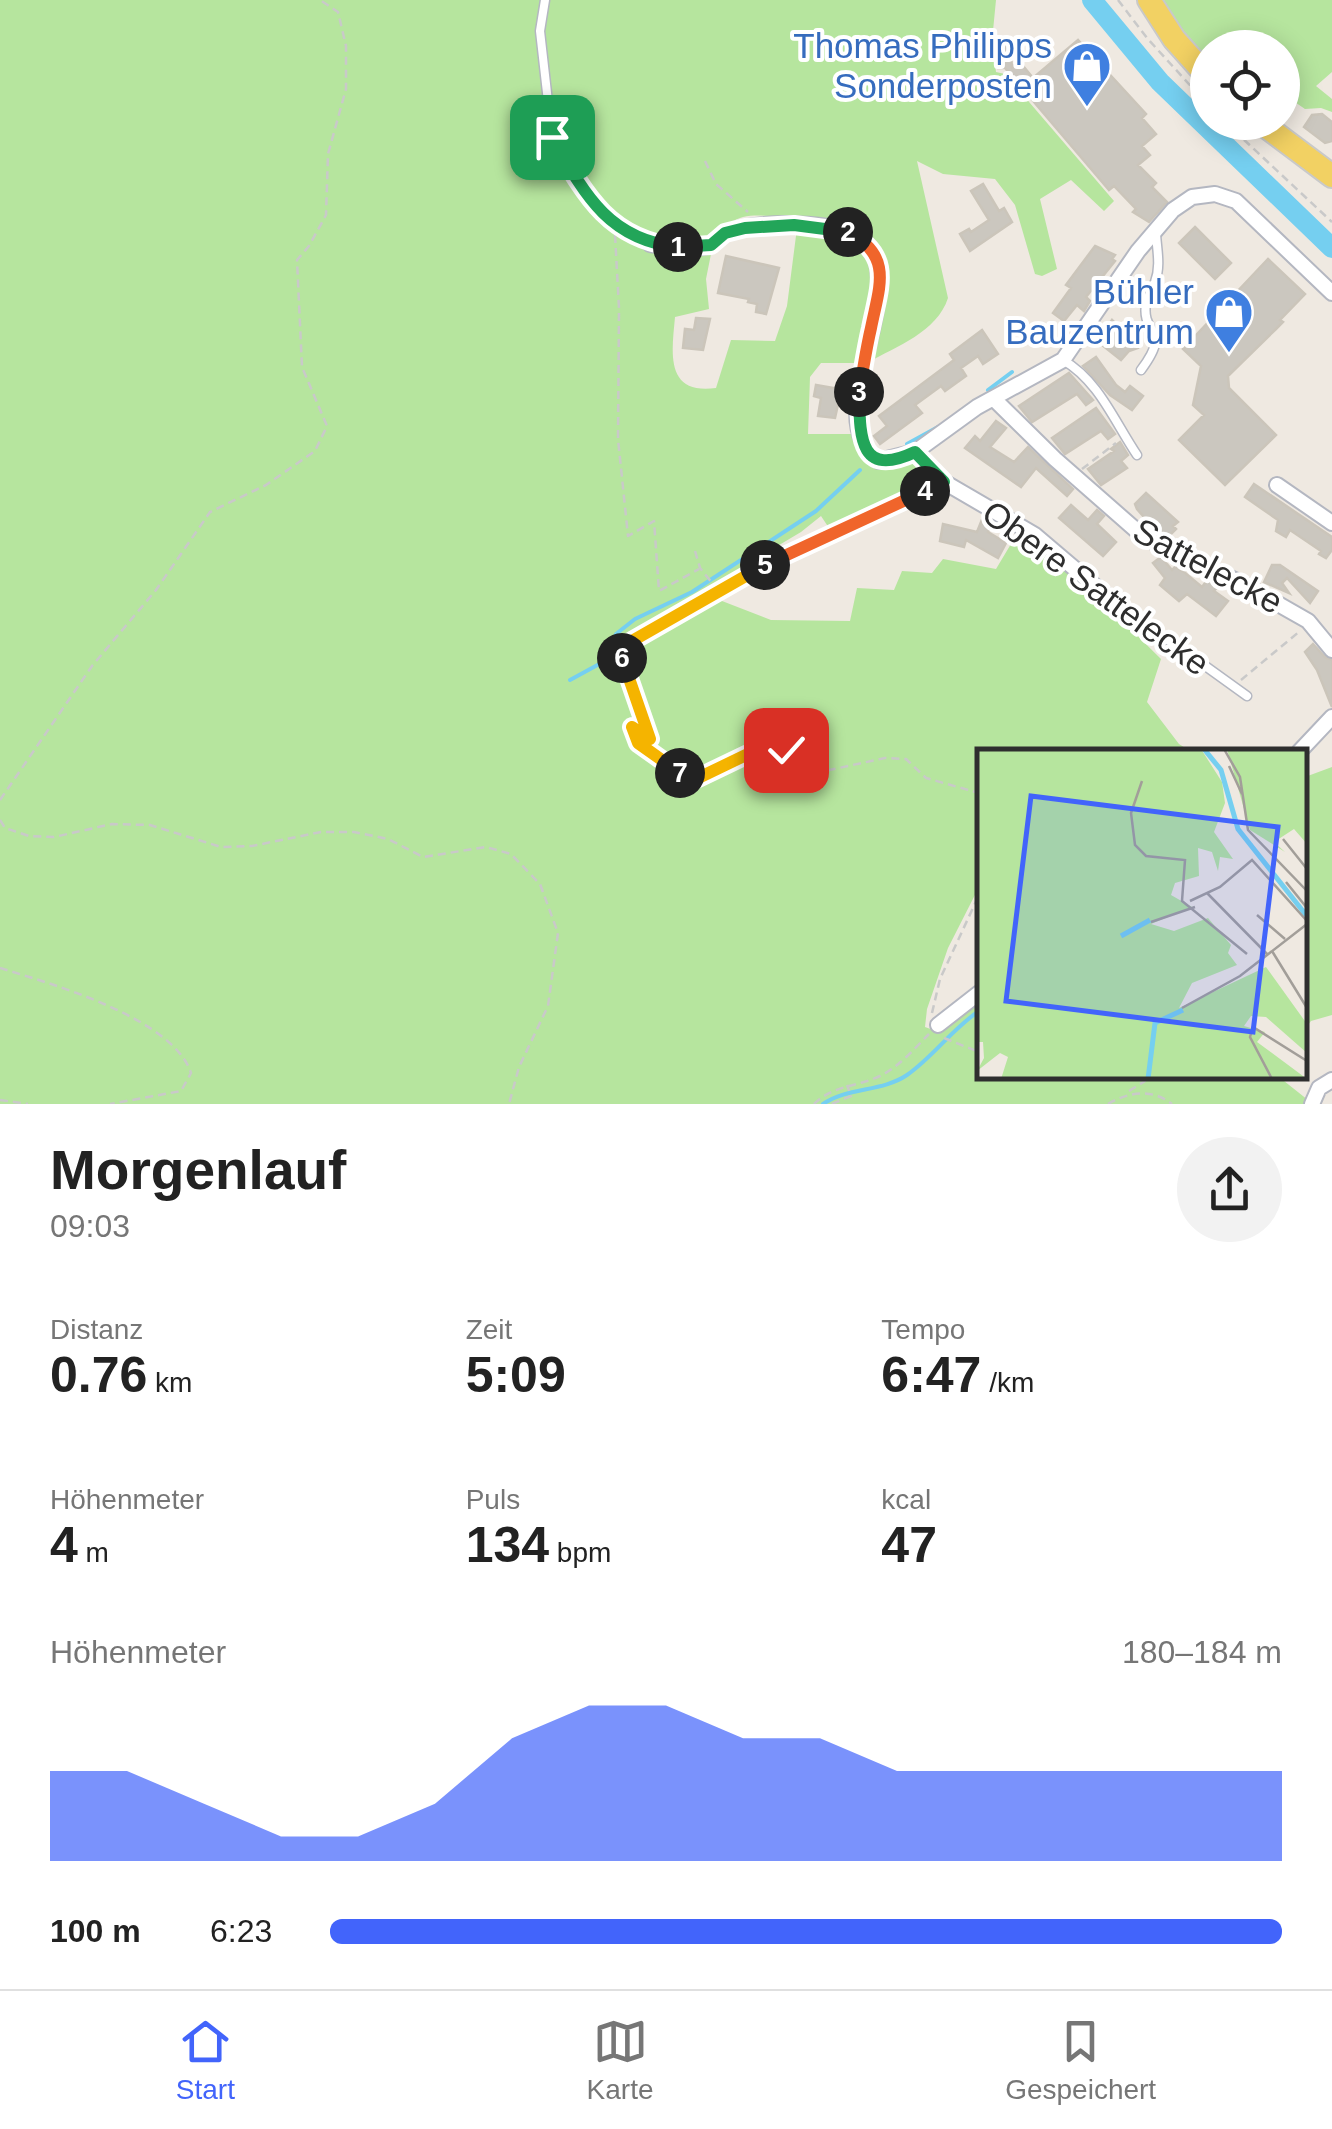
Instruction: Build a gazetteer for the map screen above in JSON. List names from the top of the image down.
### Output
{
  "streets": {
    "street": ["Sattelecke", "Obere Sattelecke"]
  },
  "places": {
    "shop": ["Thomas Philipps Sonderposten", "Bühler Bauzentrum"]
  },
  "page": {
    "pins": [
      "2",
      "1",
      "3",
      "4",
      "5",
      "6",
      "7"
    ],
    "heading": ["Morgenlauf", "09:03"],
    "stats": [
      ["Distanz", "0.76 km"],
      ["Zeit", "5:09"],
      ["Tempo", "6:47 /km"],
      ["Höhenmeter", "4 m"],
      ["Puls", "134 bpm"],
      ["kcal", "47"]
    ],
    "chart": ["Höhenmeter", "180–184 m"],
    "list": [
      {
        "name": "100 m",
        "note": "6:23"
      }
    ],
    "tabs": ["Start", "Karte", "Gespeichert"]
  }
}
